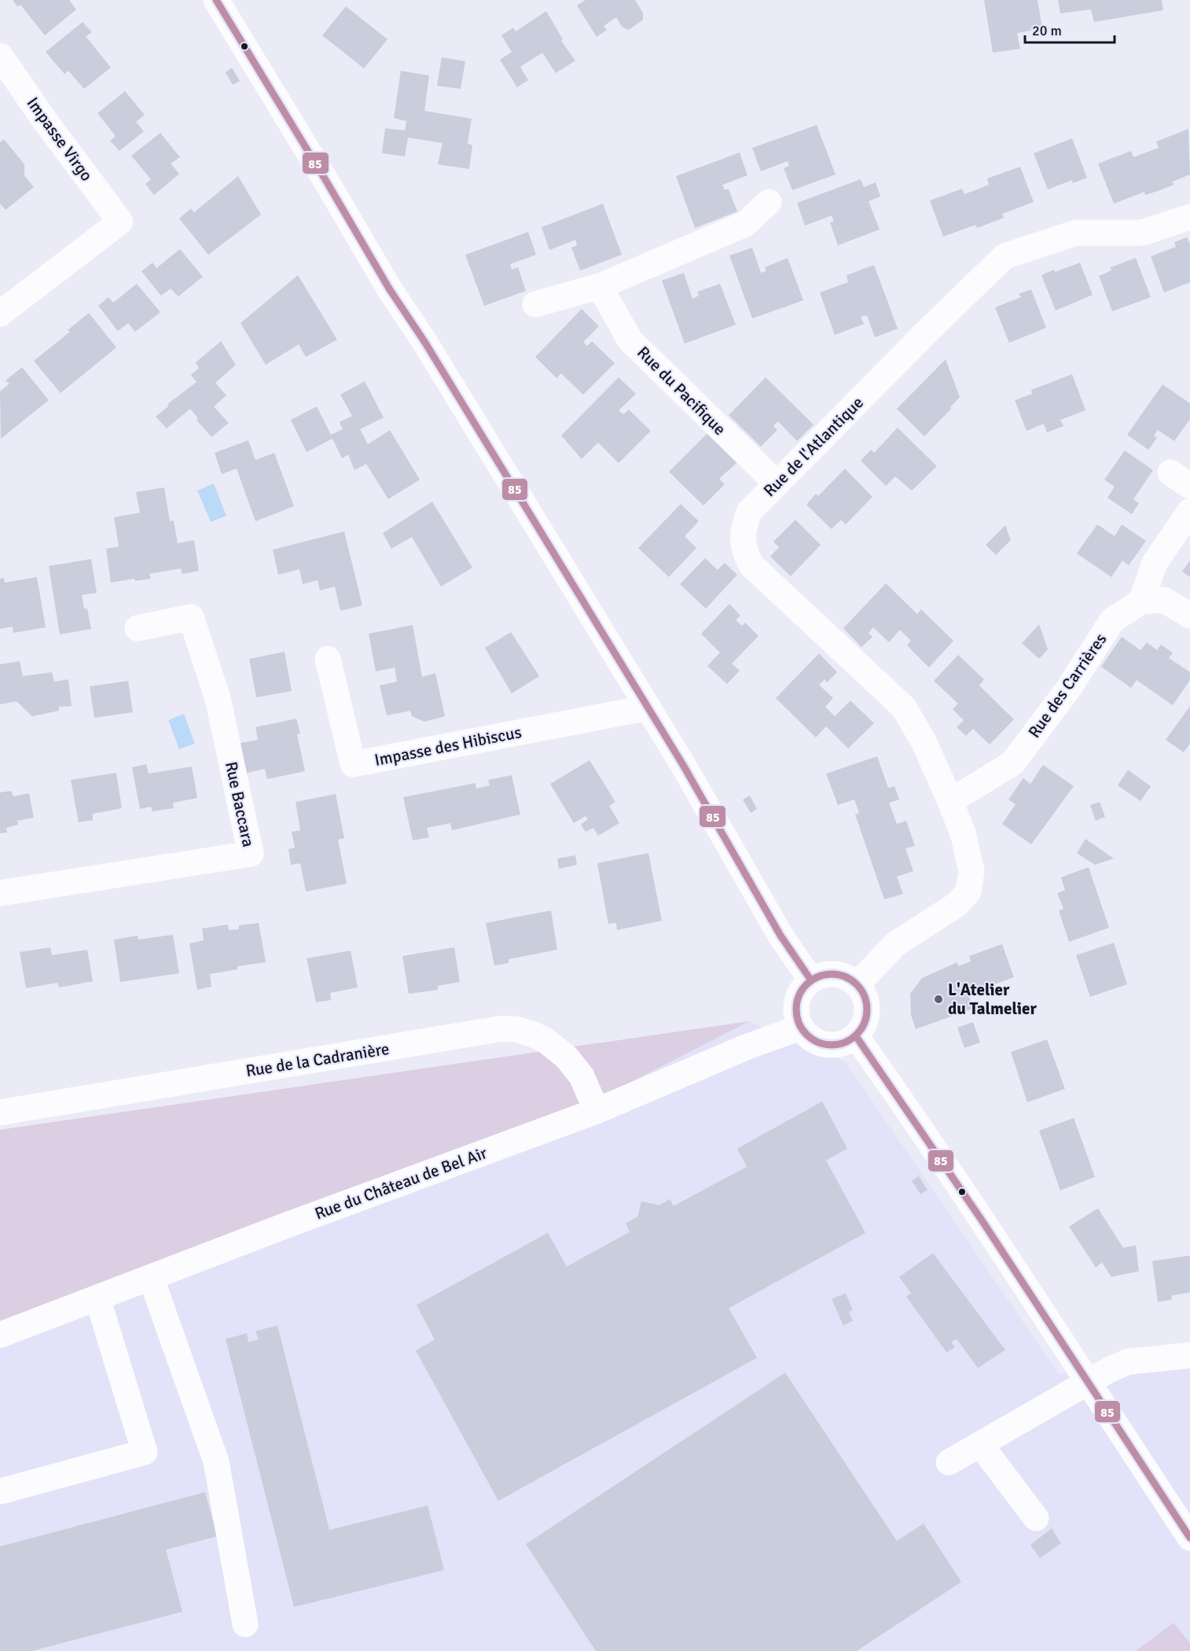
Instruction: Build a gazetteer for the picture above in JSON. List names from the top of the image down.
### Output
{
  "streets": {
    "street": [
      "Impasse Virgo",
      "Rue du Pacifique",
      "Rue de l'Atlantique",
      "Rue des Carrières",
      "Impasse des Hibiscus",
      "Rue Baccara",
      "Rue de la Cadranière",
      "Rue du Château de Bel Air"
    ]
  },
  "crossings": [
    ["Rue du Pacifique", "Rue de l'Atlantique"],
    ["Rue de l'Atlantique", "Rue des Carrières"],
    ["Rue de l'Atlantique", "Rue du Château de Bel Air"],
    ["Rue de la Cadranière", "Rue du Château de Bel Air"]
  ],
  "places": ["L'Atelier du Talmelier"],
  "lines": ["transit line 85"],
  "scale_bar": "20 m"
}
